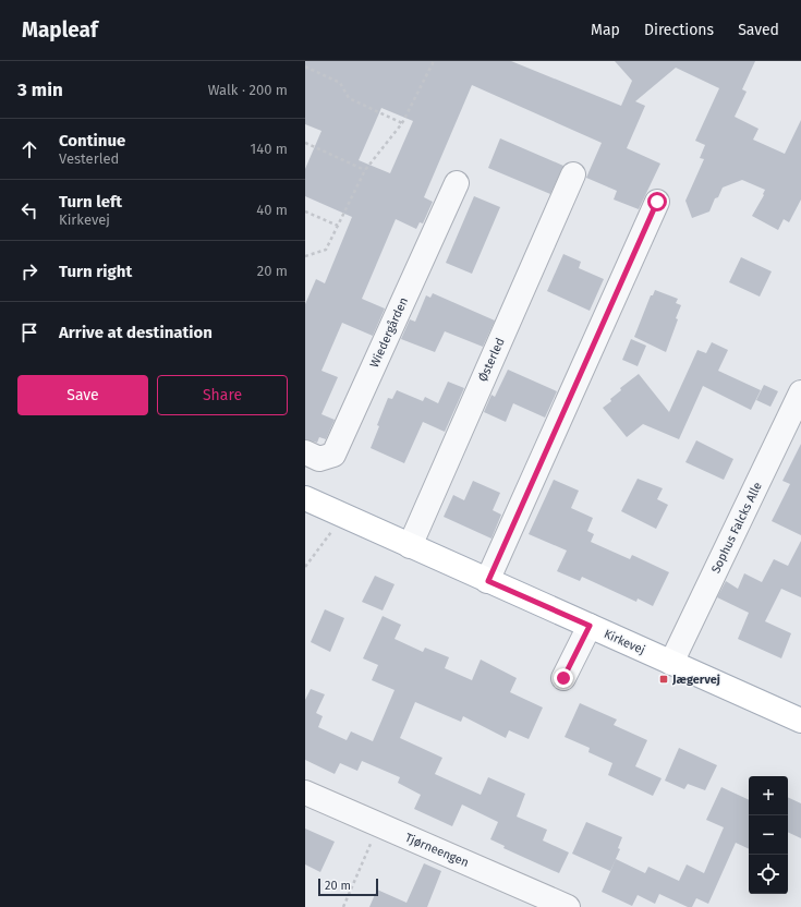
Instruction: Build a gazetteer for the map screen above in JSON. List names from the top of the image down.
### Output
{
  "streets": {
    "main road": ["Kirkevej"],
    "street": [
      "Wiedergården",
      "Østerled",
      "Sophus Falcks Alle",
      "Tjørneengen"
    ]
  },
  "crossings": [
    ["Østerled", "Kirkevej"],
    ["Sophus Falcks Alle", "Kirkevej"]
  ],
  "places": {
    "transit": ["Jægervej"]
  },
  "scale_bar": "20 m",
  "page": {
    "header": "Mapleaf",
    "nav": ["Map", "Directions", "Saved"],
    "heading": ["3 min", "Walk · 200 m"],
    "list": [
      ["Continue", "Vesterled", "140 m"],
      ["Turn left", "Kirkevej", "40 m"],
      ["Turn right", "20 m"],
      "Arrive at destination"
    ],
    "buttons": ["Save", "Share"],
    "map_buttons": ["+", "−"],
    "scale": "20 m"
  }
}
